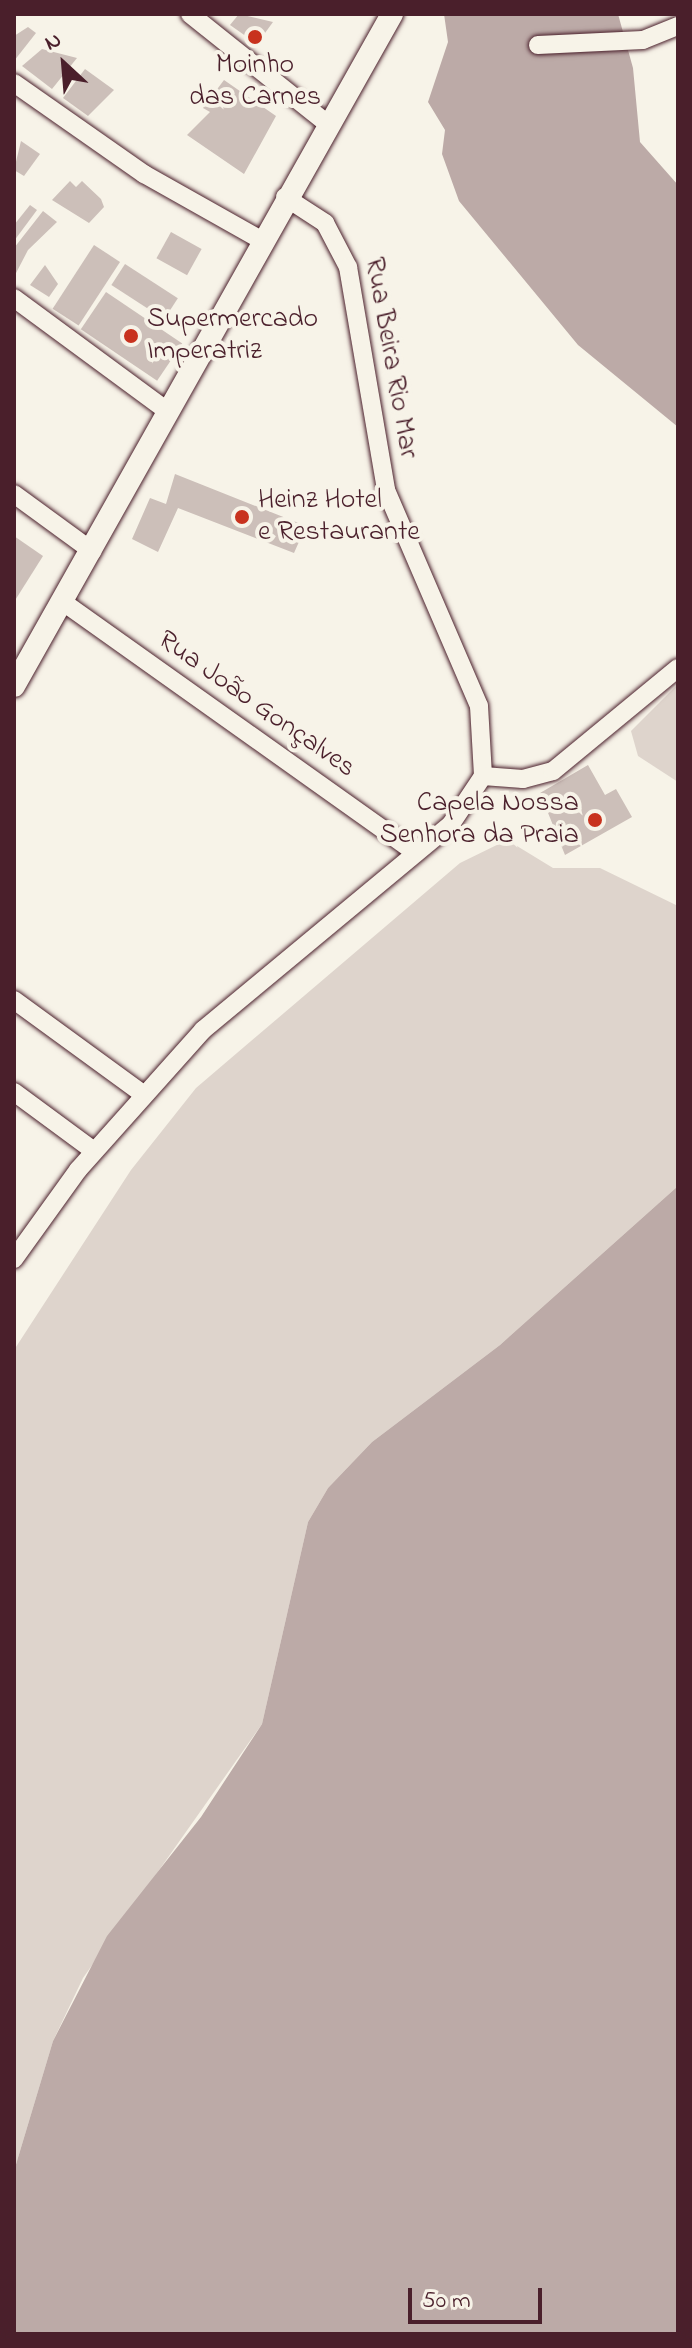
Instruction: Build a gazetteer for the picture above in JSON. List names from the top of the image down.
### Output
{
  "streets": {
    "street": ["Rua Beira Rio Mar", "Rua João Gonçalves"]
  },
  "places": [
    "Moinho das Carnes",
    "Supermercado Imperatriz",
    "Heinz Hotel e Restaurante",
    "Capela Nossa Senhora da Praia"
  ],
  "scale_bar": "50 m",
  "north": "top left"
}
